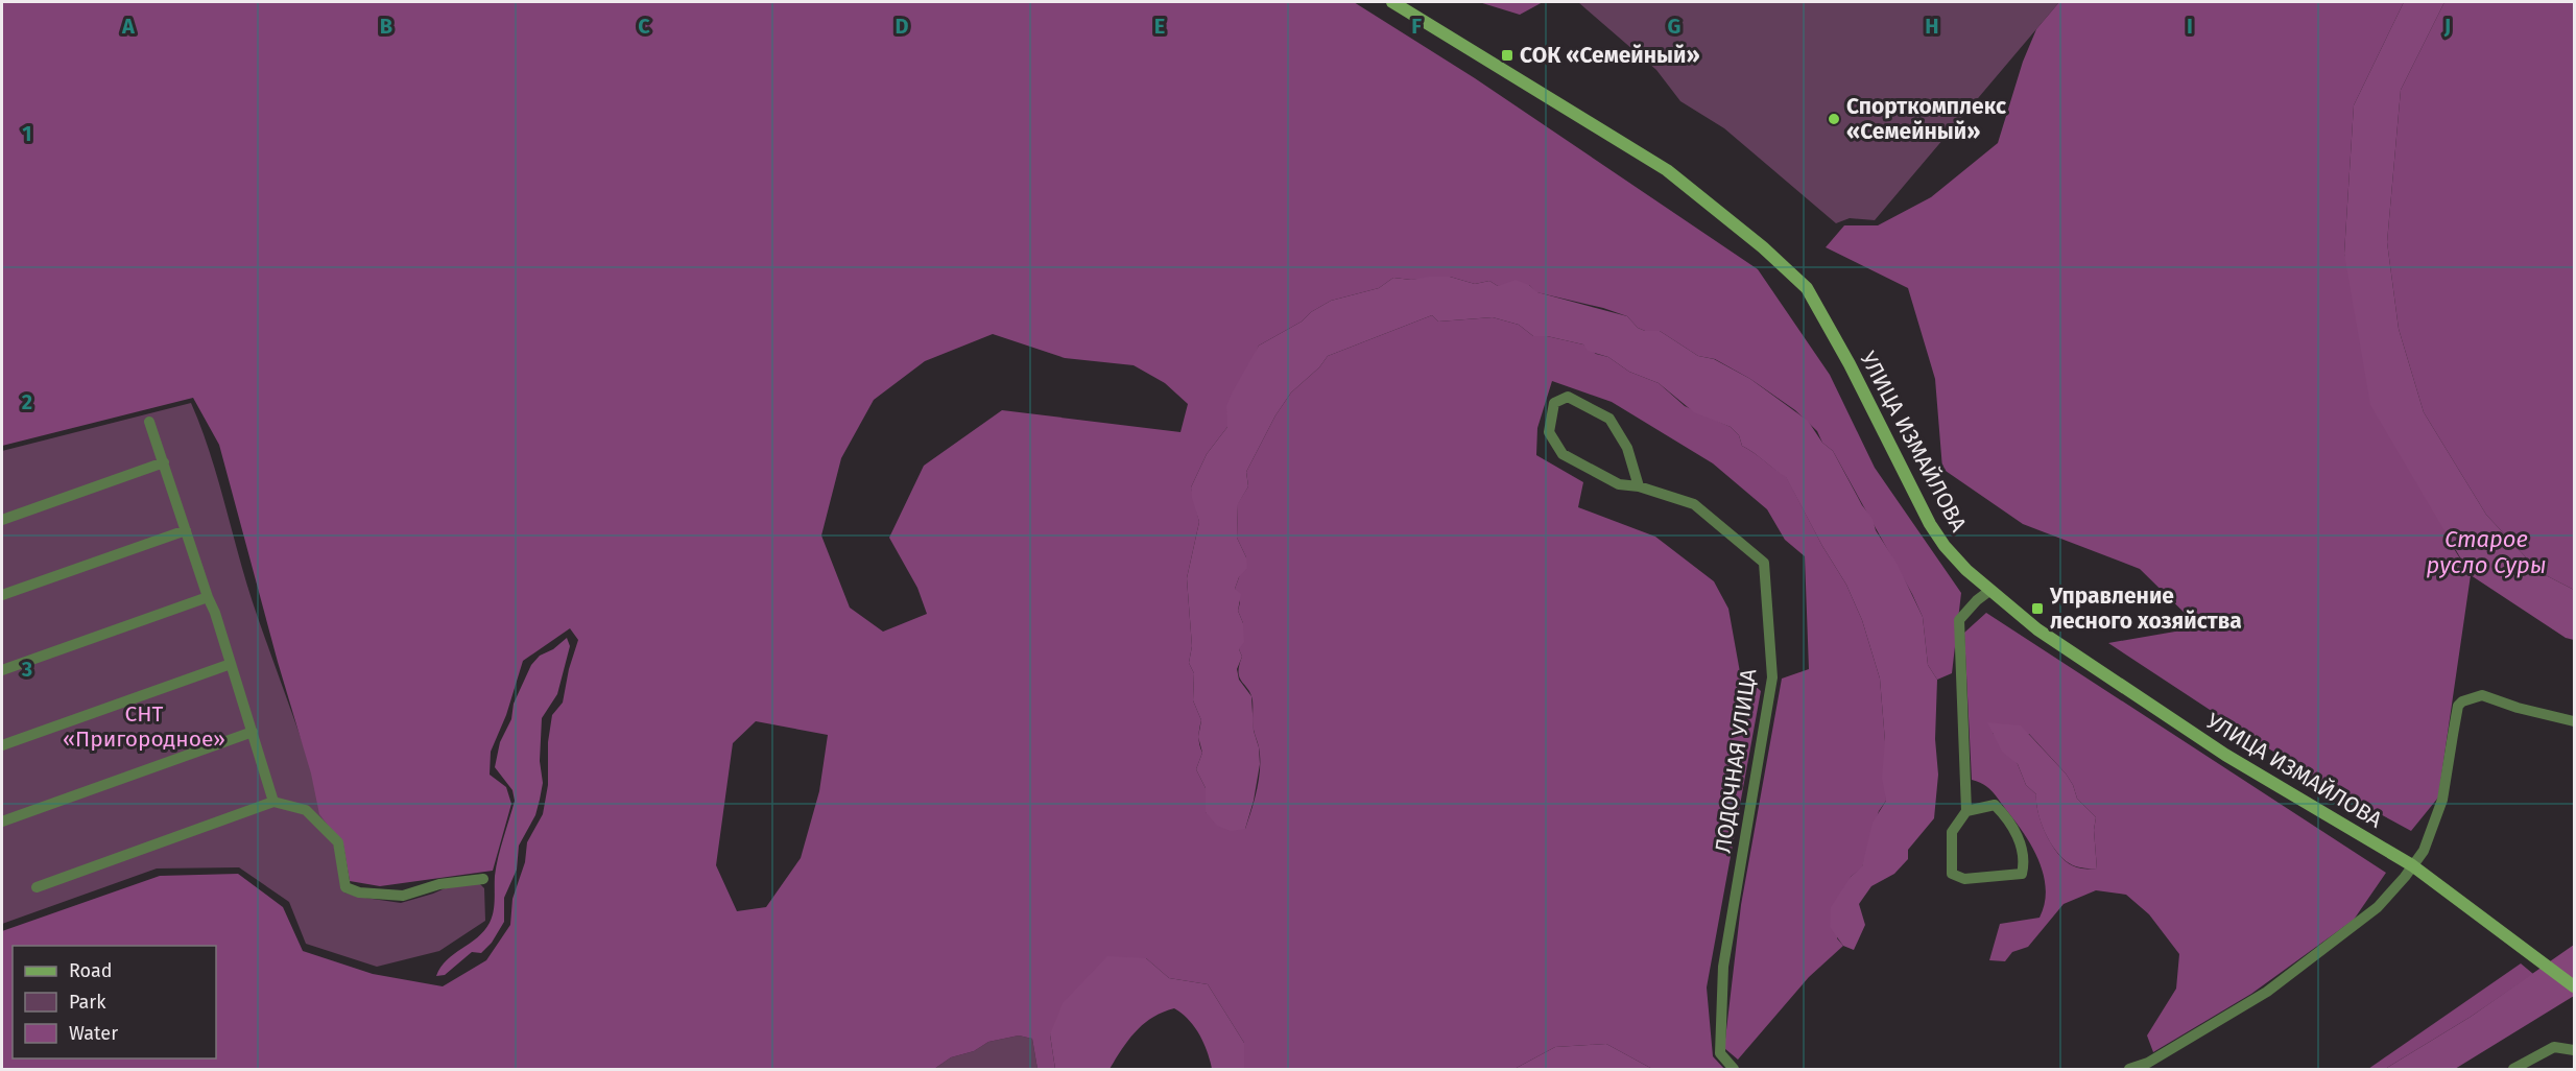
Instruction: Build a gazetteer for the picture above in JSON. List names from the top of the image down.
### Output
{
  "streets": {
    "main road": ["УЛИЦА ИЗМАЙЛОВА"],
    "street": ["ЛОДОЧНАЯ УЛИЦА"]
  },
  "water": ["Старое русло Суры"],
  "parks": ["СНТ «Пригородное»"],
  "places": {
    "transit": ["СОК «Семейный»", "Управление лесного хозяйства"],
    "other": ["Спорткомплекс «Семейный»"]
  },
  "legend": ["Road", "Park", "Water"],
  "grid": {
    "columns": [
      "A",
      "B",
      "C",
      "D",
      "E",
      "F",
      "G",
      "H",
      "I",
      "J"
    ],
    "rows": ["1", "2", "3"]
  }
}
